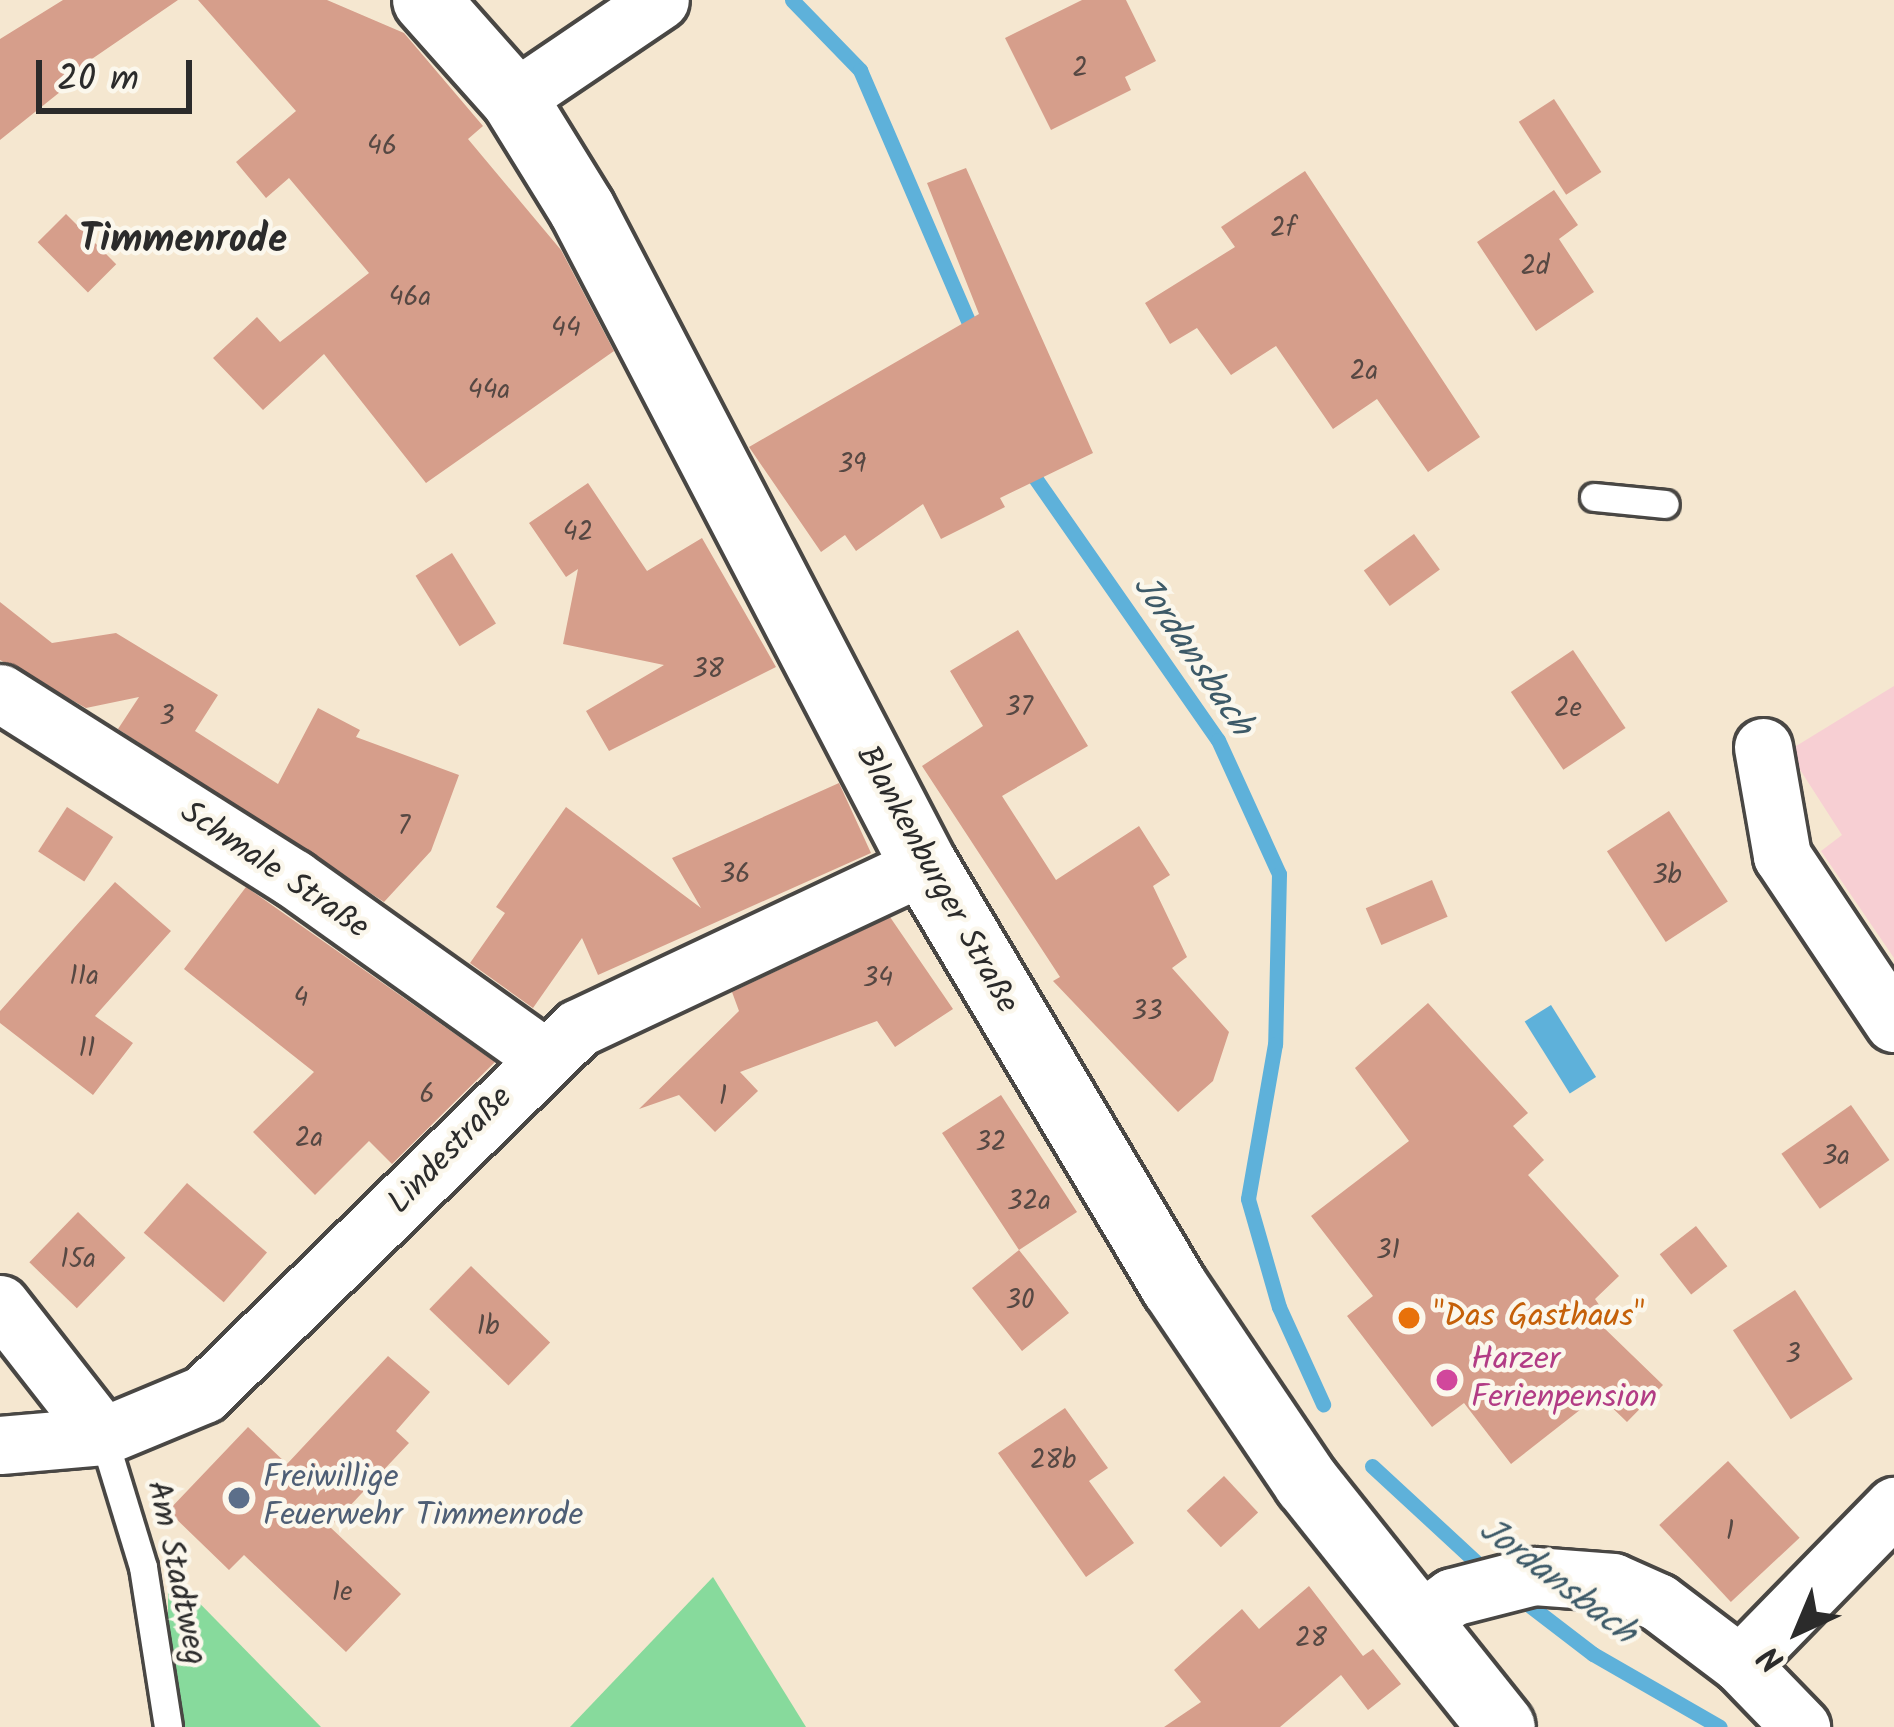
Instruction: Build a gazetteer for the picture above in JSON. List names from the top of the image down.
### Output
{
  "streets": {
    "main road": ["Blankenburger Straße"],
    "street": ["Schmale Straße", "Lindestraße"],
    "lane": ["Am Stadtweg"]
  },
  "crossings": [
    ["Schmale Straße", "Lindestraße"],
    ["Blankenburger Straße", "Lindestraße"],
    ["Lindestraße", "Am Stadtweg"]
  ],
  "districts": ["Timmenrode"],
  "water": ["Jordansbach"],
  "places": ["\"Das Gasthaus\"", "Harzer Ferienpension", "Freiwillige Feuerwehr Timmenrode"],
  "house_numbers": [
    "2",
    "46",
    "2f",
    "2d",
    "46a",
    "44",
    "2a",
    "44a",
    "39",
    "42",
    "38",
    "37",
    "2e",
    "3",
    "7",
    "36",
    "3b",
    "11a",
    "34",
    "4",
    "33",
    "11",
    "6",
    "1",
    "2a",
    "32",
    "3a",
    "32a",
    "31",
    "15a",
    "30",
    "1b",
    "3",
    "28b",
    "1",
    "1e",
    "28"
  ],
  "scale_bar": "20 m",
  "north": "bottom left"
}
